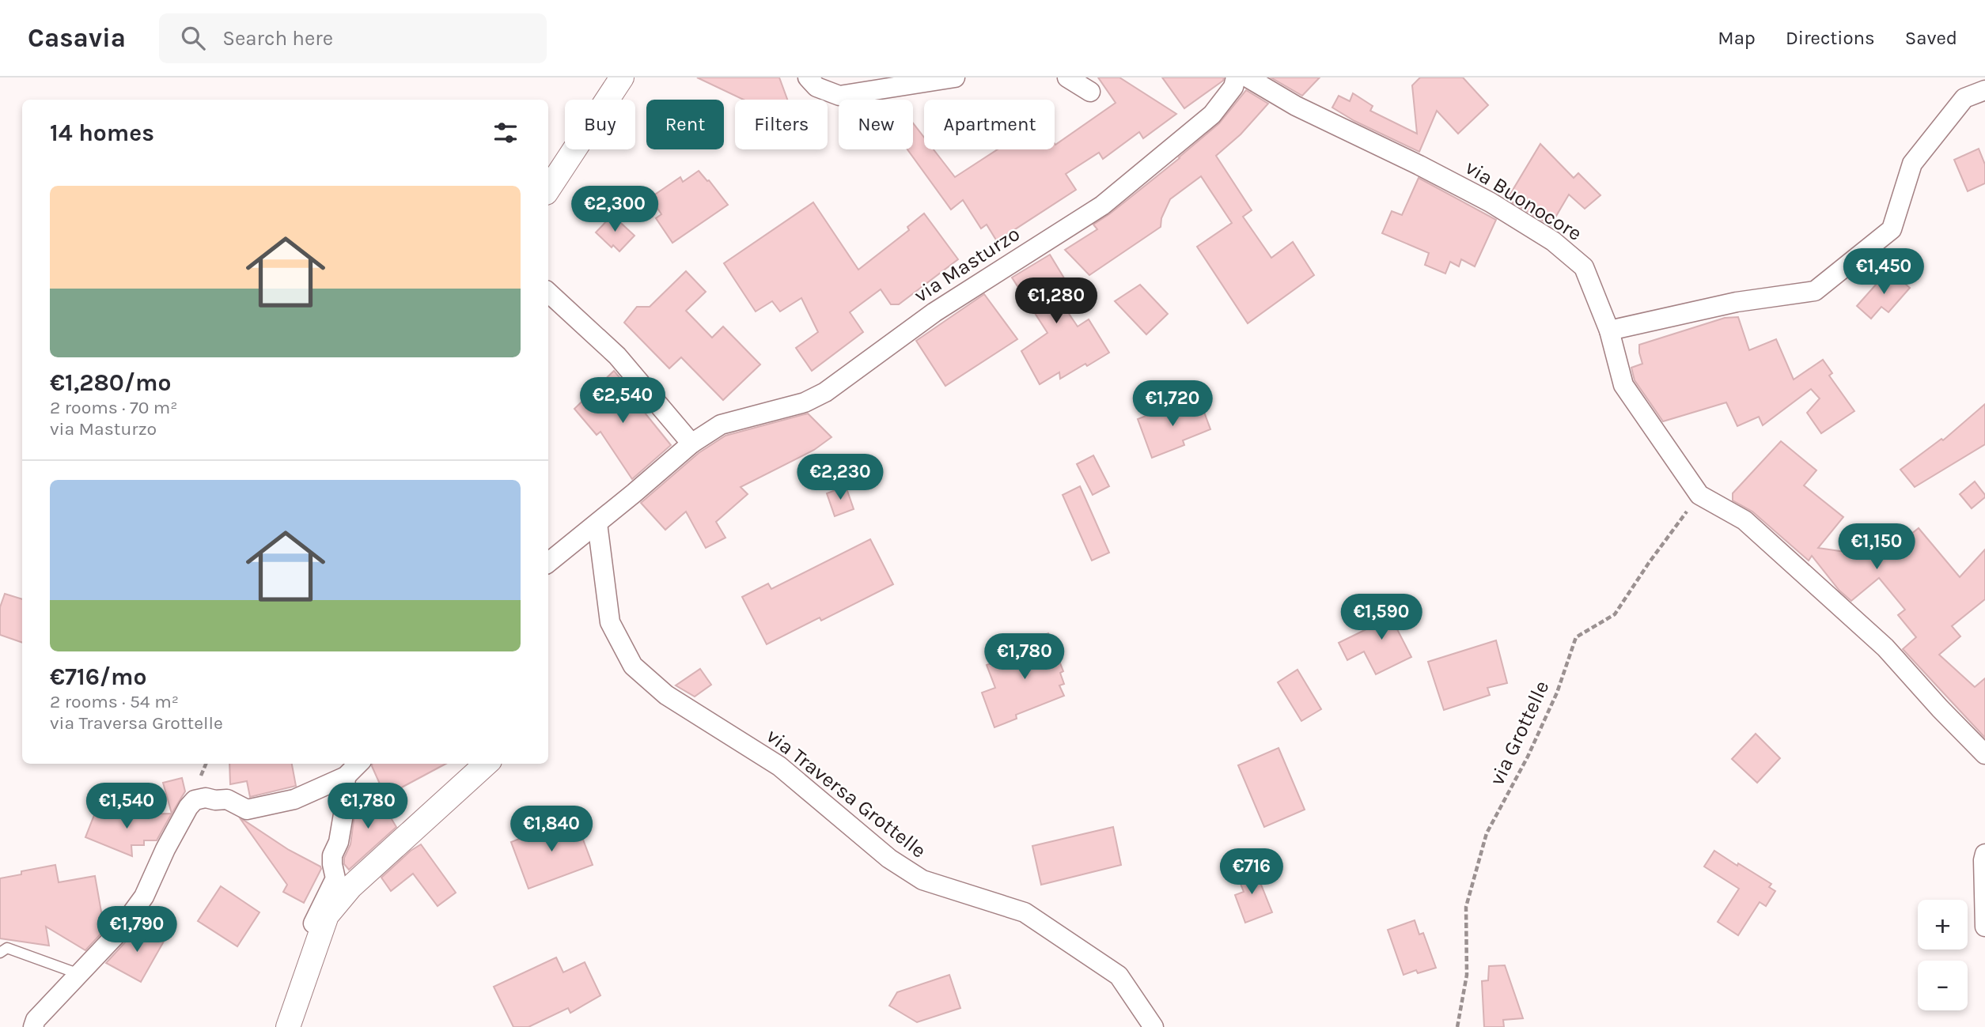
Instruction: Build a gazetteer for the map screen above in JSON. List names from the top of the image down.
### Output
{
  "streets": {
    "street": ["via Buonocore", "via Masturzo", "via Traversa Grottelle"],
    "path": ["via Grottelle"]
  },
  "crossings": [
    ["via Buonocore", "via Grottelle"]
  ],
  "page": {
    "header": "Casavia",
    "search": "Search here",
    "nav": ["Map", "Directions", "Saved"],
    "chip": [
      "Buy",
      "Rent",
      "Filters",
      "New",
      "Apartment"
    ],
    "heading": "14 homes",
    "list": [
      {
        "name": "€1,280/mo",
        "note": "2 rooms · 70 m² · via Masturzo"
      },
      {
        "name": "€716/mo",
        "note": "2 rooms · 54 m² · via Traversa Grottelle"
      }
    ],
    "price": [
      "€2,300",
      "€1,450",
      "€1,280",
      "€2,540",
      "€1,720",
      "€2,230",
      "€1,150",
      "€1,590",
      "€1,780",
      "€1,540",
      "€1,780",
      "€1,840",
      "€716",
      "€1,790"
    ],
    "map_buttons": ["+", "−"]
  }
}
